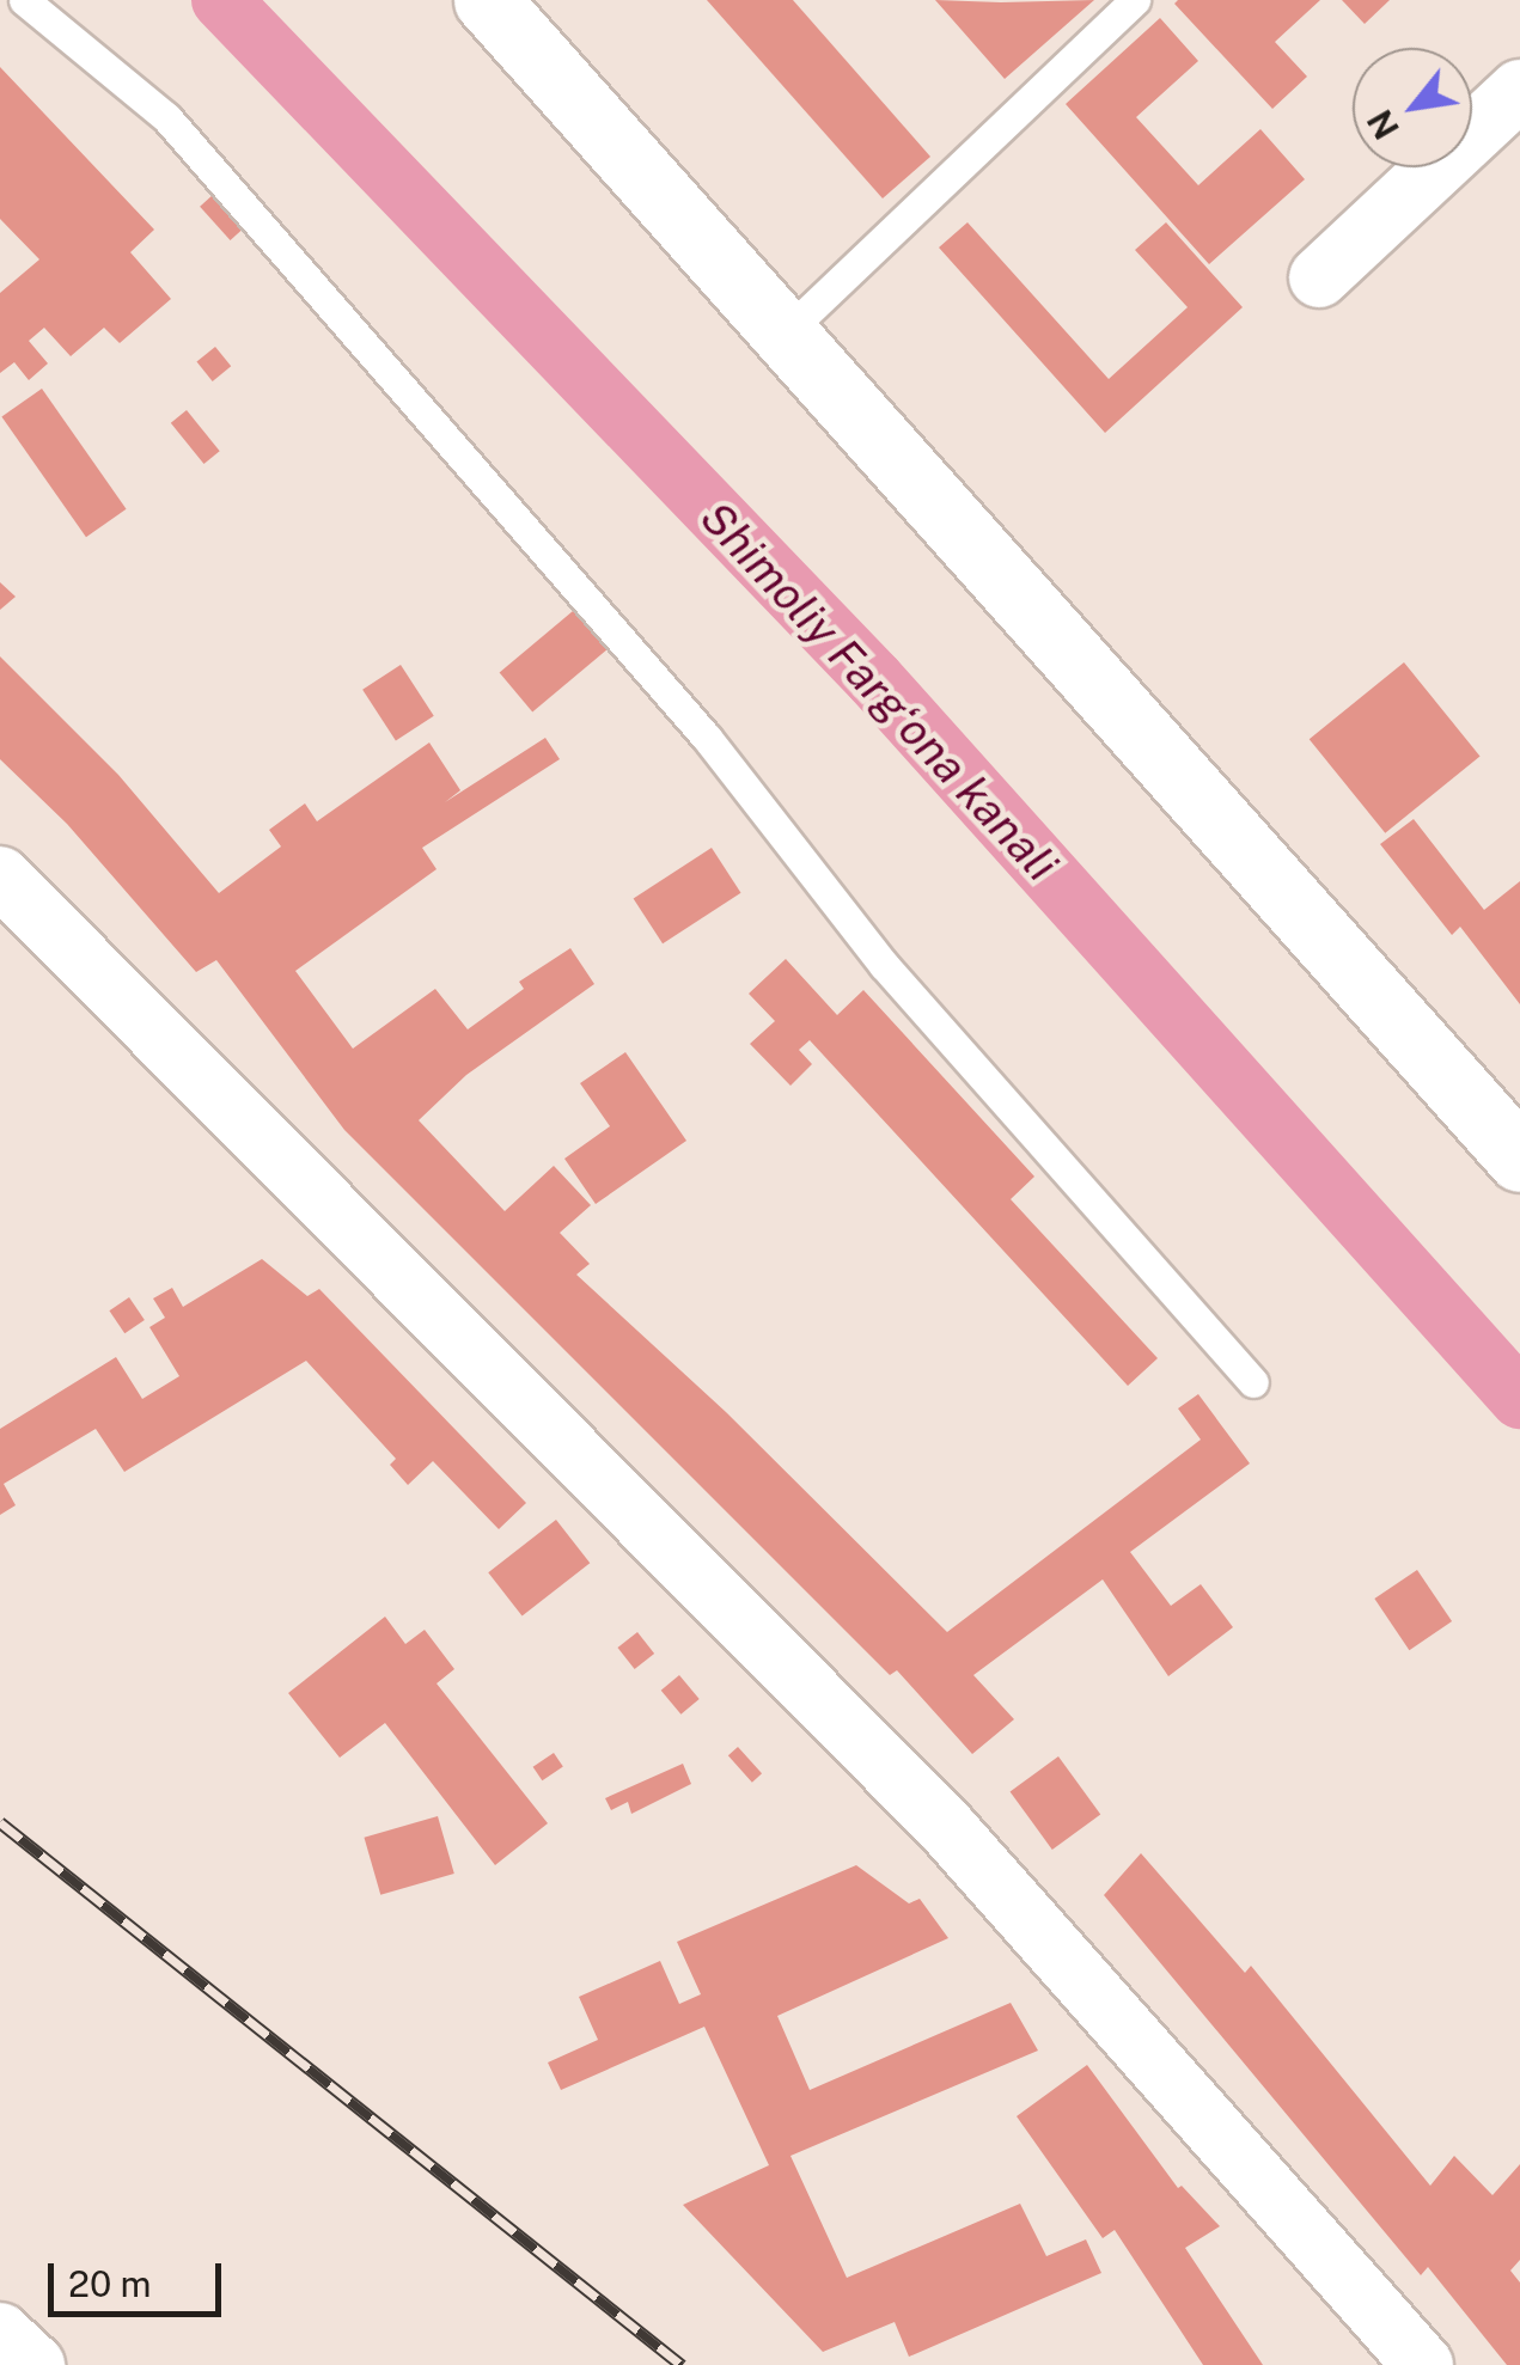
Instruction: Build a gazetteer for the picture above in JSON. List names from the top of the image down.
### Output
{
  "water": ["Shimoliy Fargʻona kanali"],
  "scale_bar": "20 m",
  "north": "bottom left"
}
